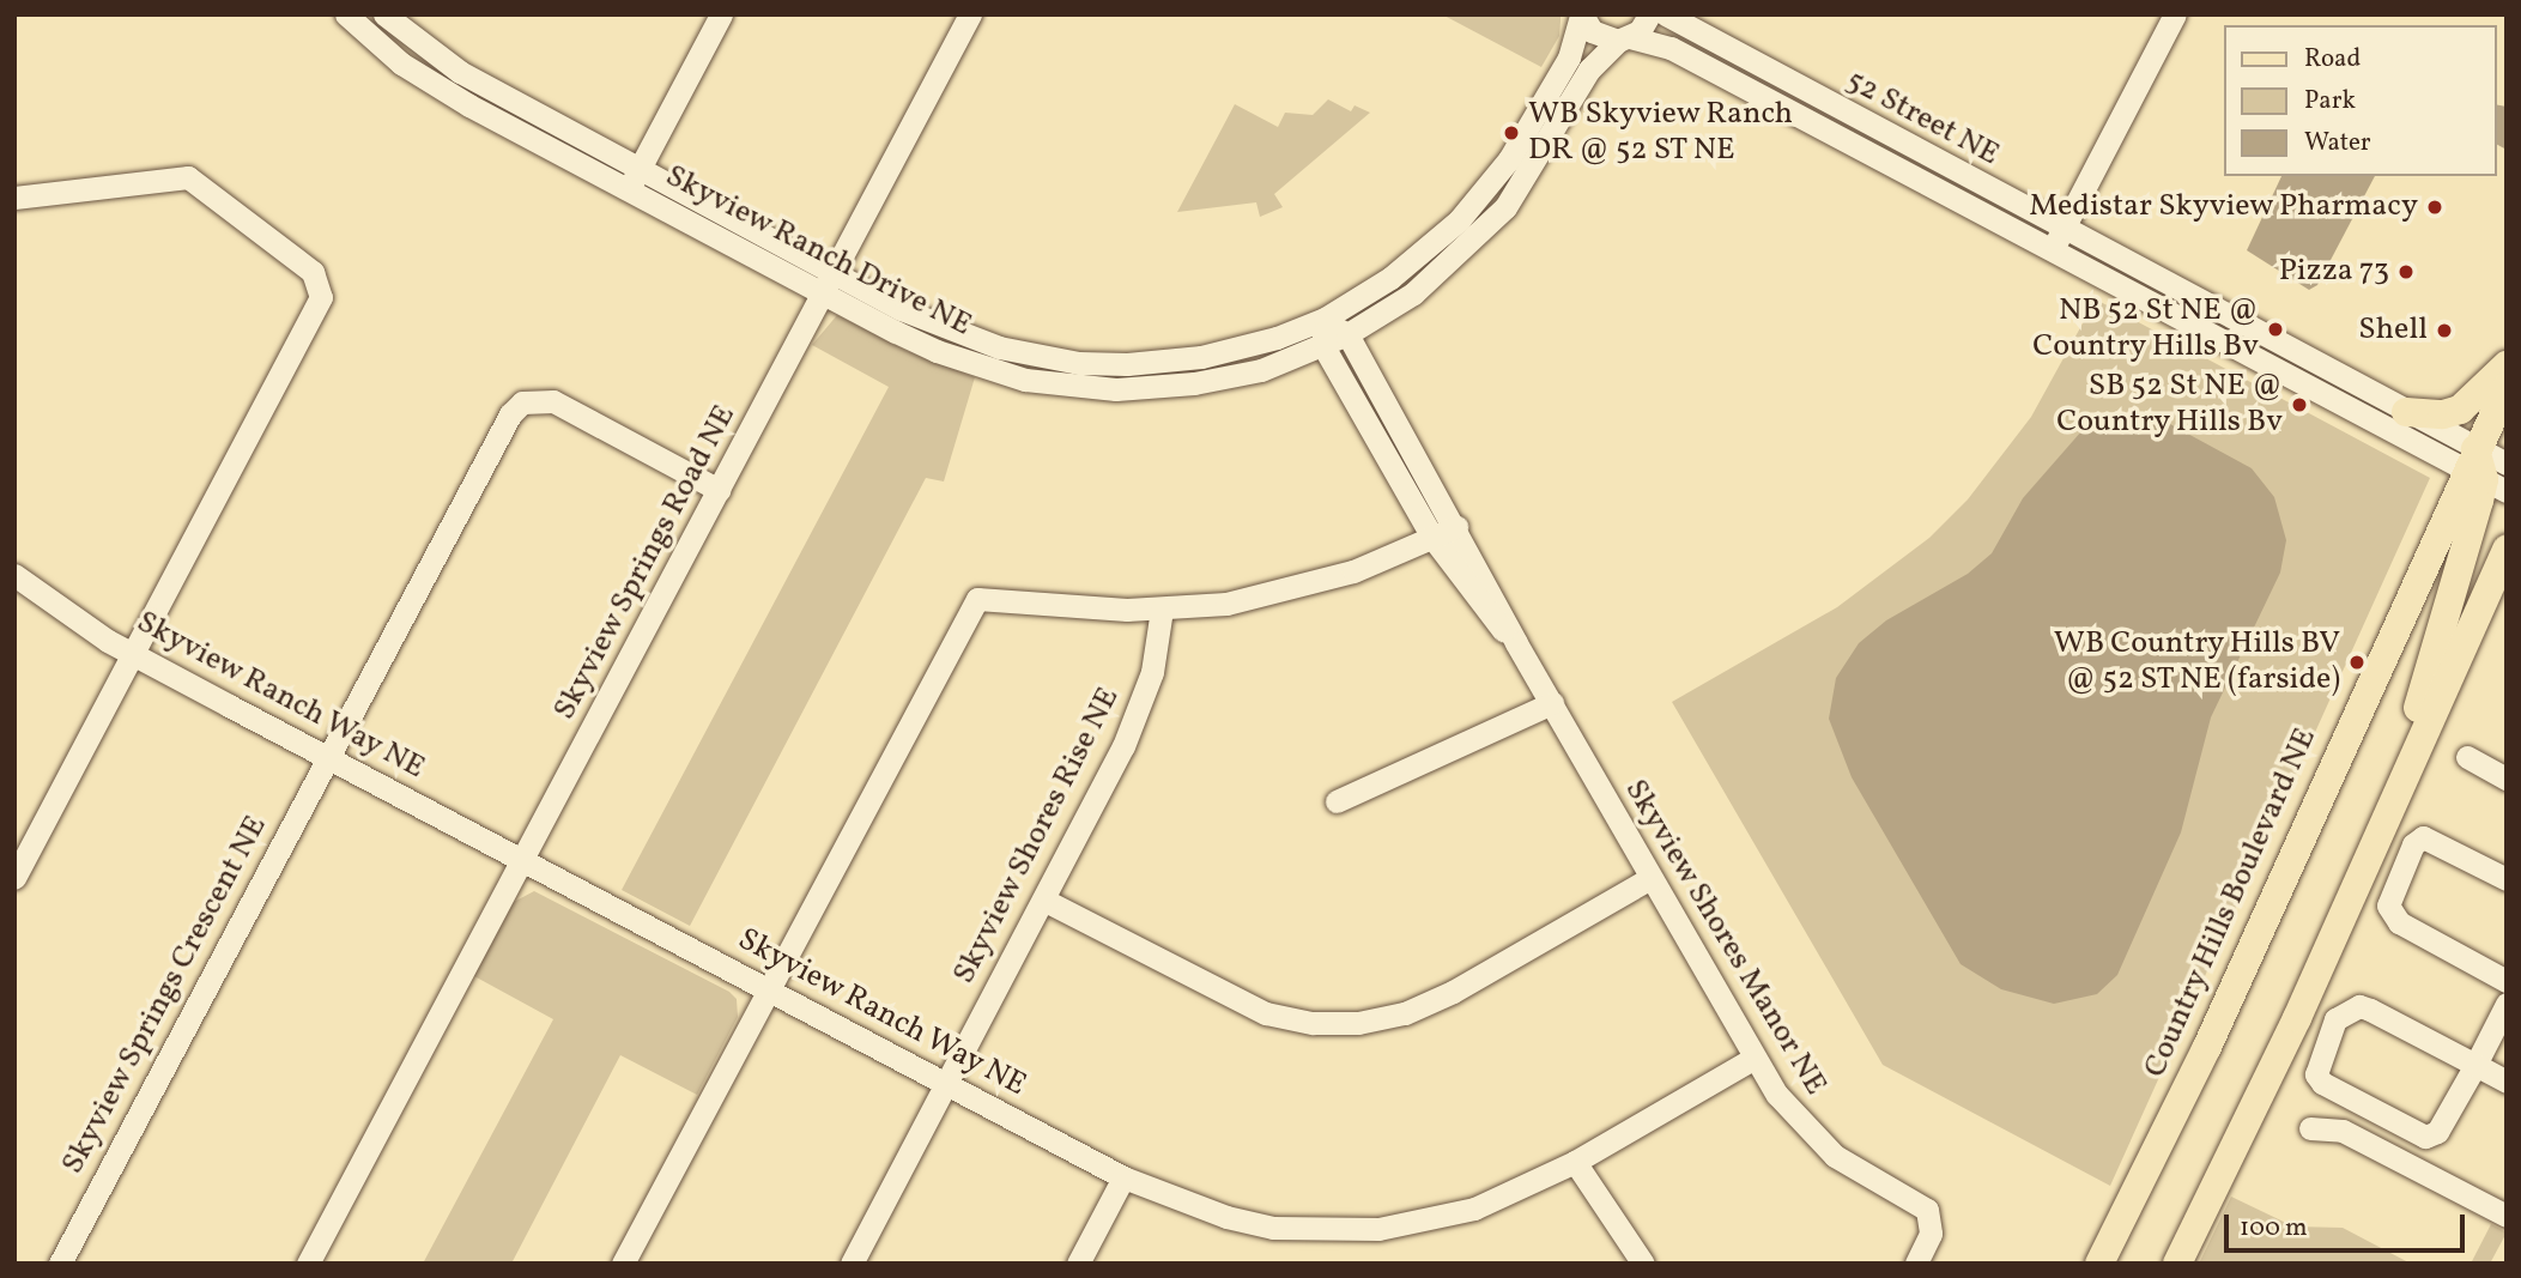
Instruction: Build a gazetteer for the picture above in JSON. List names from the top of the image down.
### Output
{
  "streets": {
    "main road": ["Country Hills Boulevard NE"],
    "street": [
      "52 Street NE",
      "Skyview Ranch Drive NE",
      "Skyview Springs Road NE",
      "Skyview Ranch Way NE",
      "Skyview Shores Rise NE",
      "Skyview Shores Manor NE",
      "Skyview Springs Crescent NE"
    ]
  },
  "crossings": [
    ["52 Street NE", "Skyview Ranch Drive NE"],
    ["52 Street NE", "Country Hills Boulevard NE"],
    ["Skyview Ranch Drive NE", "Skyview Springs Road NE"],
    ["Skyview Ranch Drive NE", "Skyview Shores Manor NE"],
    ["Skyview Springs Road NE", "Skyview Ranch Way NE"],
    ["Skyview Springs Road NE", "Skyview Springs Crescent NE"],
    ["Skyview Ranch Way NE", "Skyview Shores Rise NE"],
    ["Skyview Ranch Way NE", "Skyview Shores Manor NE"],
    ["Skyview Ranch Way NE", "Skyview Springs Crescent NE"]
  ],
  "places": [
    "WB Skyview Ranch DR @ 52 ST NE",
    "Medistar Skyview Pharmacy",
    "Pizza 73",
    "NB 52 St NE @ Country Hills Bv",
    "Shell",
    "SB 52 St NE @ Country Hills Bv",
    "WB Country Hills BV @ 52 ST NE (farside)"
  ],
  "legend": ["Road", "Park", "Water"],
  "scale_bar": "100 m"
}
